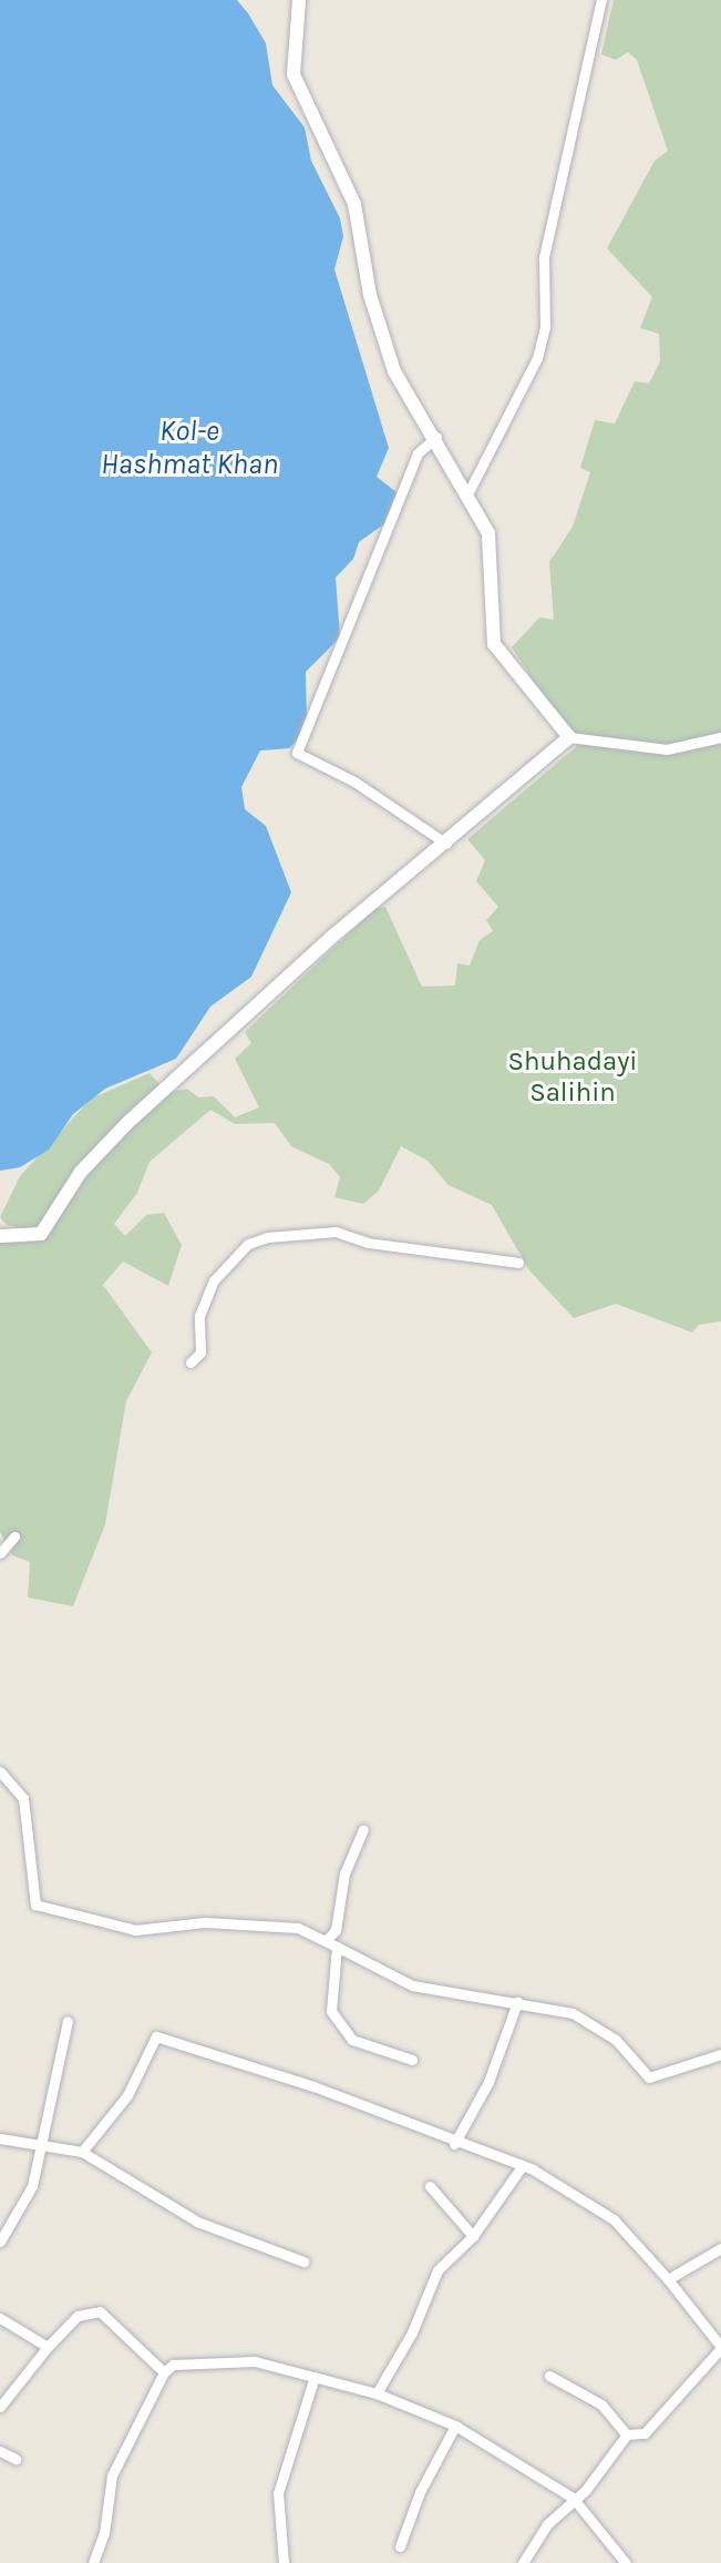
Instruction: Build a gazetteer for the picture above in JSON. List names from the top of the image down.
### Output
{
  "water": ["Kol-e Hashmat Khan"],
  "parks": ["Shuhadayi Salihin"]
}
